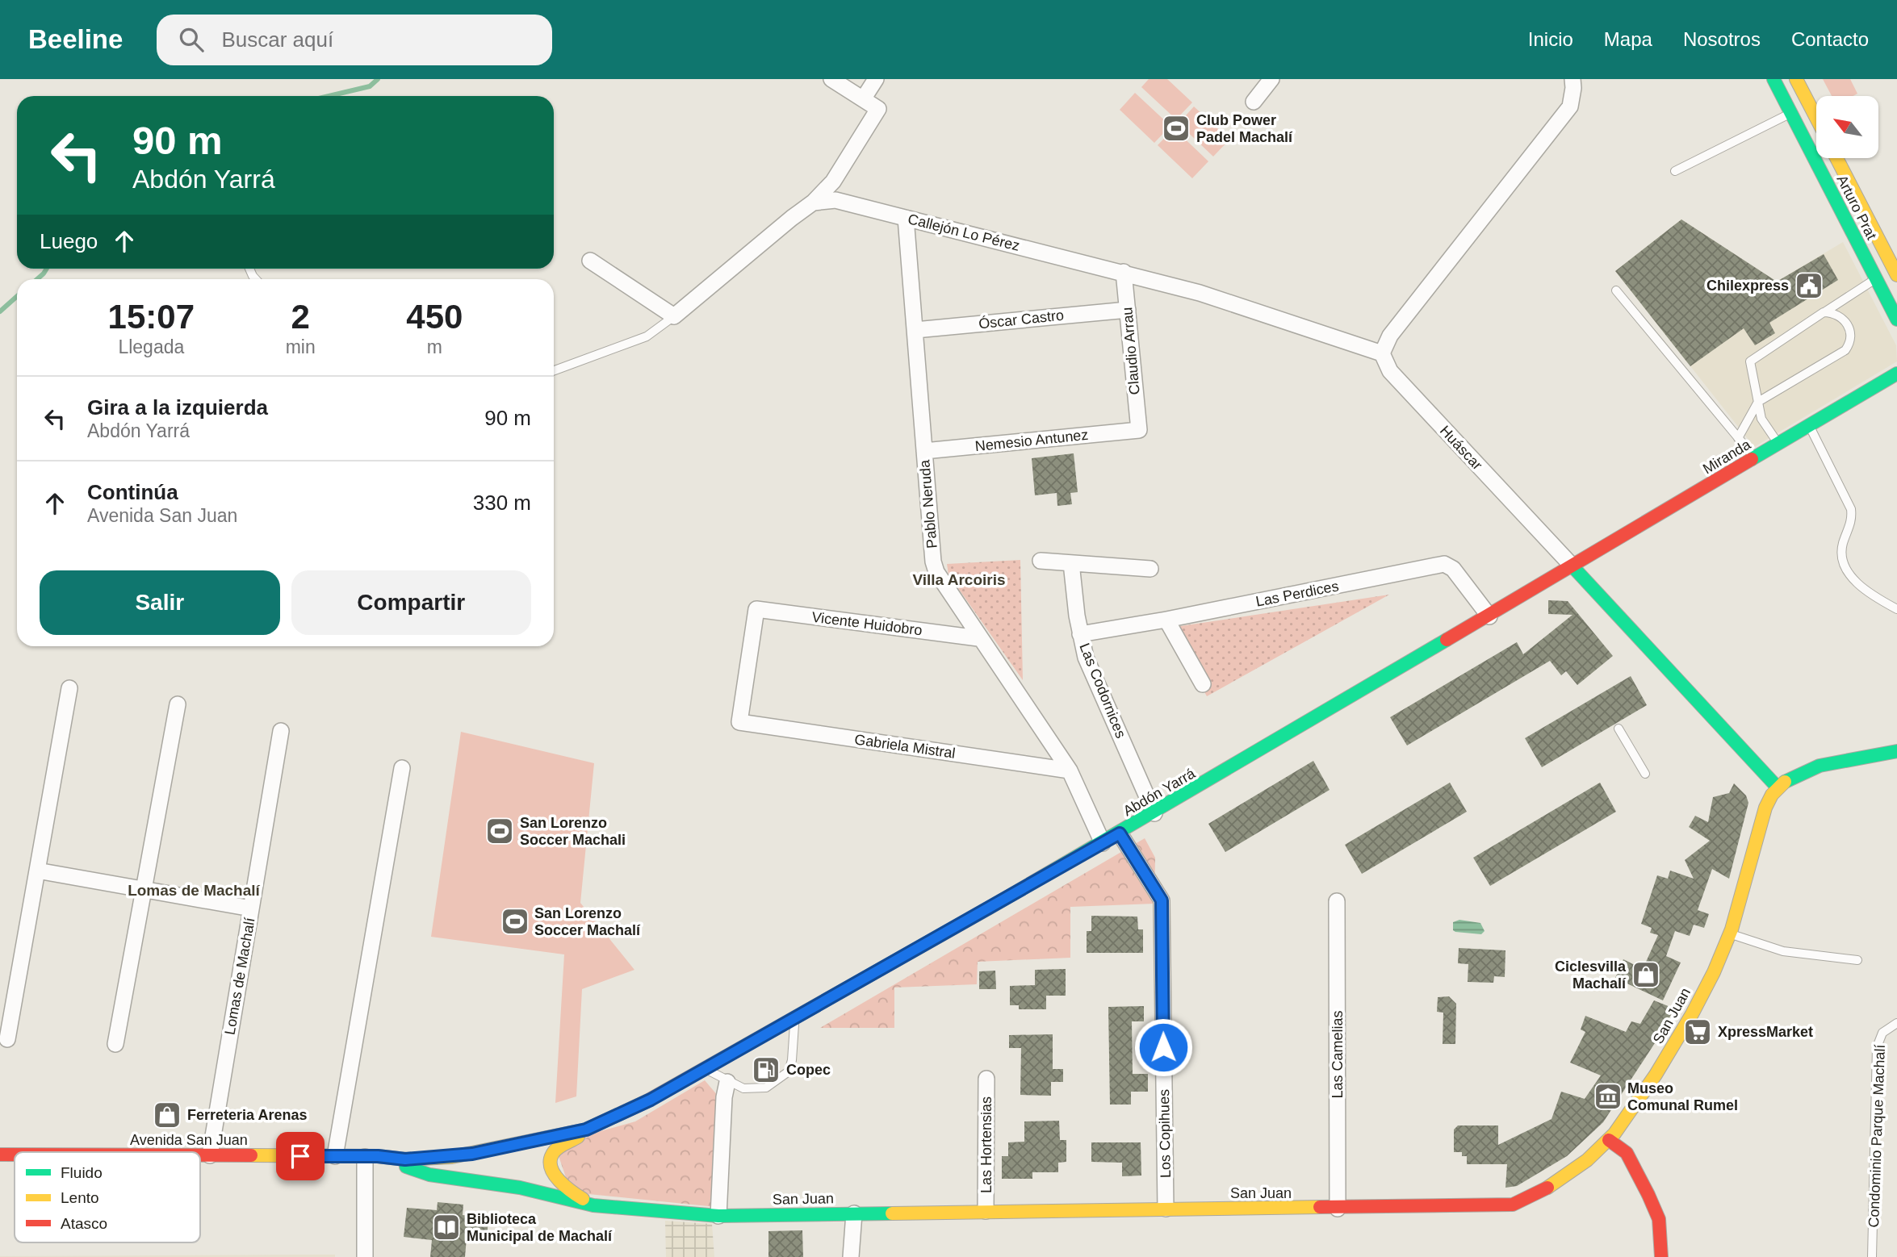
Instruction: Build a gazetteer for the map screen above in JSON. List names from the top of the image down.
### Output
{
  "streets": {
    "main road": [
      "Arturo Prat",
      "Huáscar",
      "Miranda",
      "Abdón Yarrá",
      "San Juan",
      "Avenida San Juan"
    ],
    "street": [
      "Callejón Lo Pérez",
      "Óscar Castro",
      "Claudio Arrau",
      "Nemesio Antunez",
      "Pablo Neruda",
      "Las Perdices",
      "Vicente Huidobro",
      "Las Codornices",
      "Gabriela Mistral",
      "Lomas de Machalí",
      "Las Camelias",
      "Los Copihues",
      "Las Hortensias"
    ],
    "lane": ["Condominio Parque Machalí"]
  },
  "crossings": [
    ["Callejón Lo Pérez", "Claudio Arrau"],
    ["Callejón Lo Pérez", "Huáscar"],
    ["Callejón Lo Pérez", "Pablo Neruda"],
    ["Óscar Castro", "Claudio Arrau"],
    ["Óscar Castro", "Pablo Neruda"],
    ["Claudio Arrau", "Nemesio Antunez"],
    ["Nemesio Antunez", "Pablo Neruda"],
    ["Huáscar", "Miranda"],
    ["Huáscar", "Abdón Yarrá"],
    ["Huáscar", "San Juan"],
    ["Miranda", "Abdón Yarrá"],
    ["Pablo Neruda", "Vicente Huidobro"],
    ["Pablo Neruda", "Gabriela Mistral"],
    ["Pablo Neruda", "Abdón Yarrá"],
    ["Las Perdices", "Las Codornices"],
    ["Las Perdices", "Abdón Yarrá"],
    ["Vicente Huidobro", "Gabriela Mistral"],
    ["Las Codornices", "Abdón Yarrá"],
    ["Abdón Yarrá", "San Juan"],
    ["Abdón Yarrá", "Los Copihues"],
    ["Abdón Yarrá", "Avenida San Juan"],
    ["Lomas de Machalí", "Avenida San Juan"],
    ["San Juan", "Las Camelias"],
    ["San Juan", "Los Copihues"],
    ["San Juan", "Avenida San Juan"],
    ["San Juan", "Las Hortensias"]
  ],
  "districts": ["Villa Arcoiris", "Lomas de Machalí"],
  "places": {
    "sports": ["Club Power Padel Machalí", "San Lorenzo Soccer Machali", "San Lorenzo Soccer Machalí"],
    "public building": ["Chilexpress"],
    "shop": ["Ciclesvilla Machalí", "Ferreteria Arenas"],
    "supermarket": ["XpressMarket"],
    "fuel station": ["Copec"],
    "museum": ["Museo Comunal Rumel"],
    "library": ["Biblioteca Municipal de Machalí"]
  },
  "legend": ["Fluido", "Lento", "Atasco"],
  "north": "top left",
  "page": {
    "header": "Beeline",
    "search": "Buscar aquí",
    "nav": [
      "Inicio",
      "Mapa",
      "Nosotros",
      "Contacto"
    ],
    "turn": ["90 m", "Abdón Yarrá"],
    "then": "Luego",
    "eta": [
      "15:07",
      "Llegada",
      "2",
      "min",
      "450",
      "m"
    ],
    "list": [
      {
        "name": "Gira a la izquierda",
        "note": "Abdón Yarrá",
        "value": "90 m"
      },
      {
        "name": "Continúa",
        "note": "Avenida San Juan",
        "value": "330 m"
      }
    ],
    "buttons": ["Salir", "Compartir"]
  }
}
